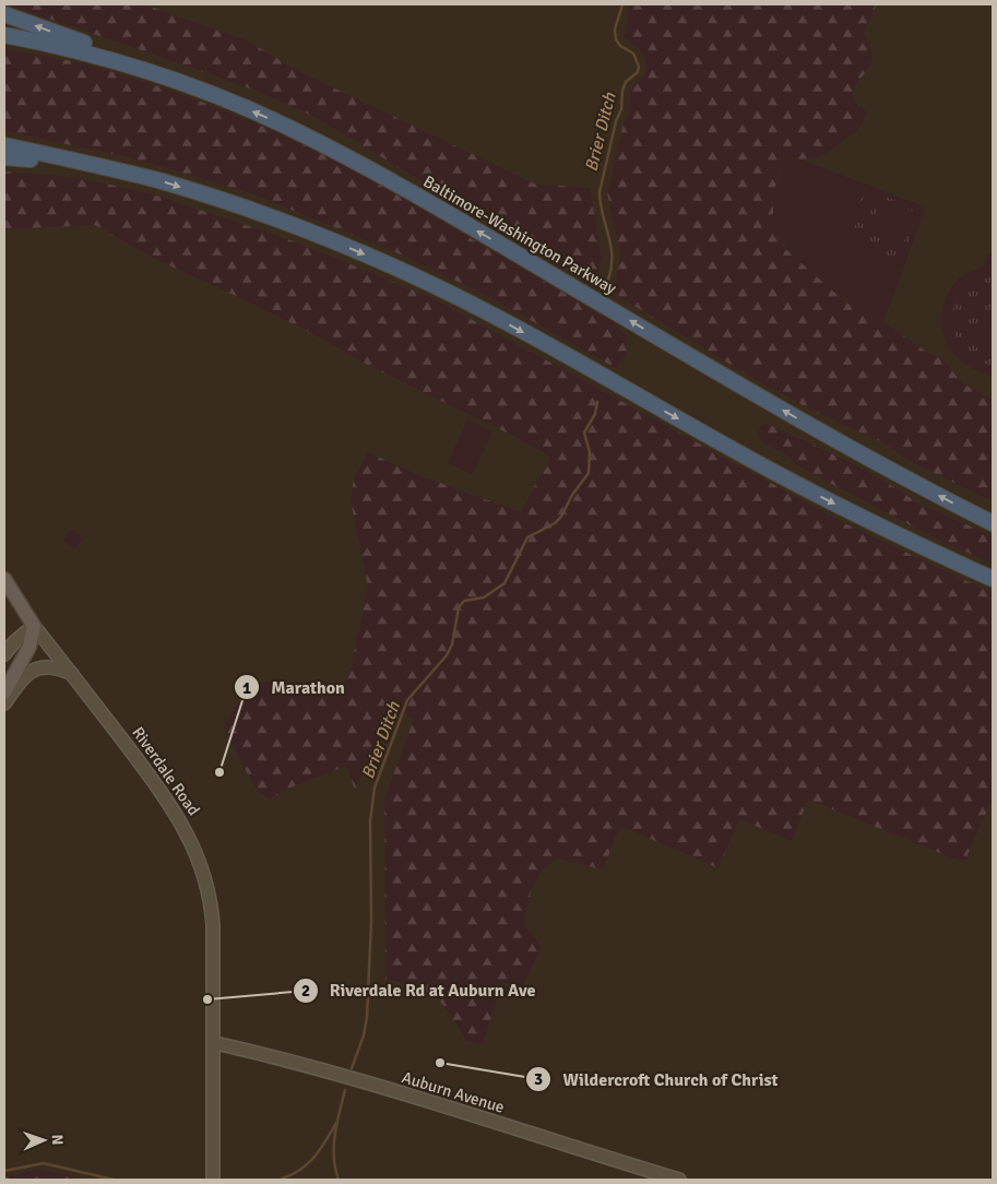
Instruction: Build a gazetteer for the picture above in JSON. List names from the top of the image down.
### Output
{
  "streets": {
    "highway": ["Baltimore-Washington Parkway"],
    "main road": ["Riverdale Road", "Auburn Avenue"]
  },
  "crossings": [
    ["Riverdale Road", "Auburn Avenue"]
  ],
  "water": ["Brier Ditch"],
  "places": ["Marathon", "Riverdale Rd at Auburn Ave", "Wildercroft Church of Christ"],
  "north": "right"
}
